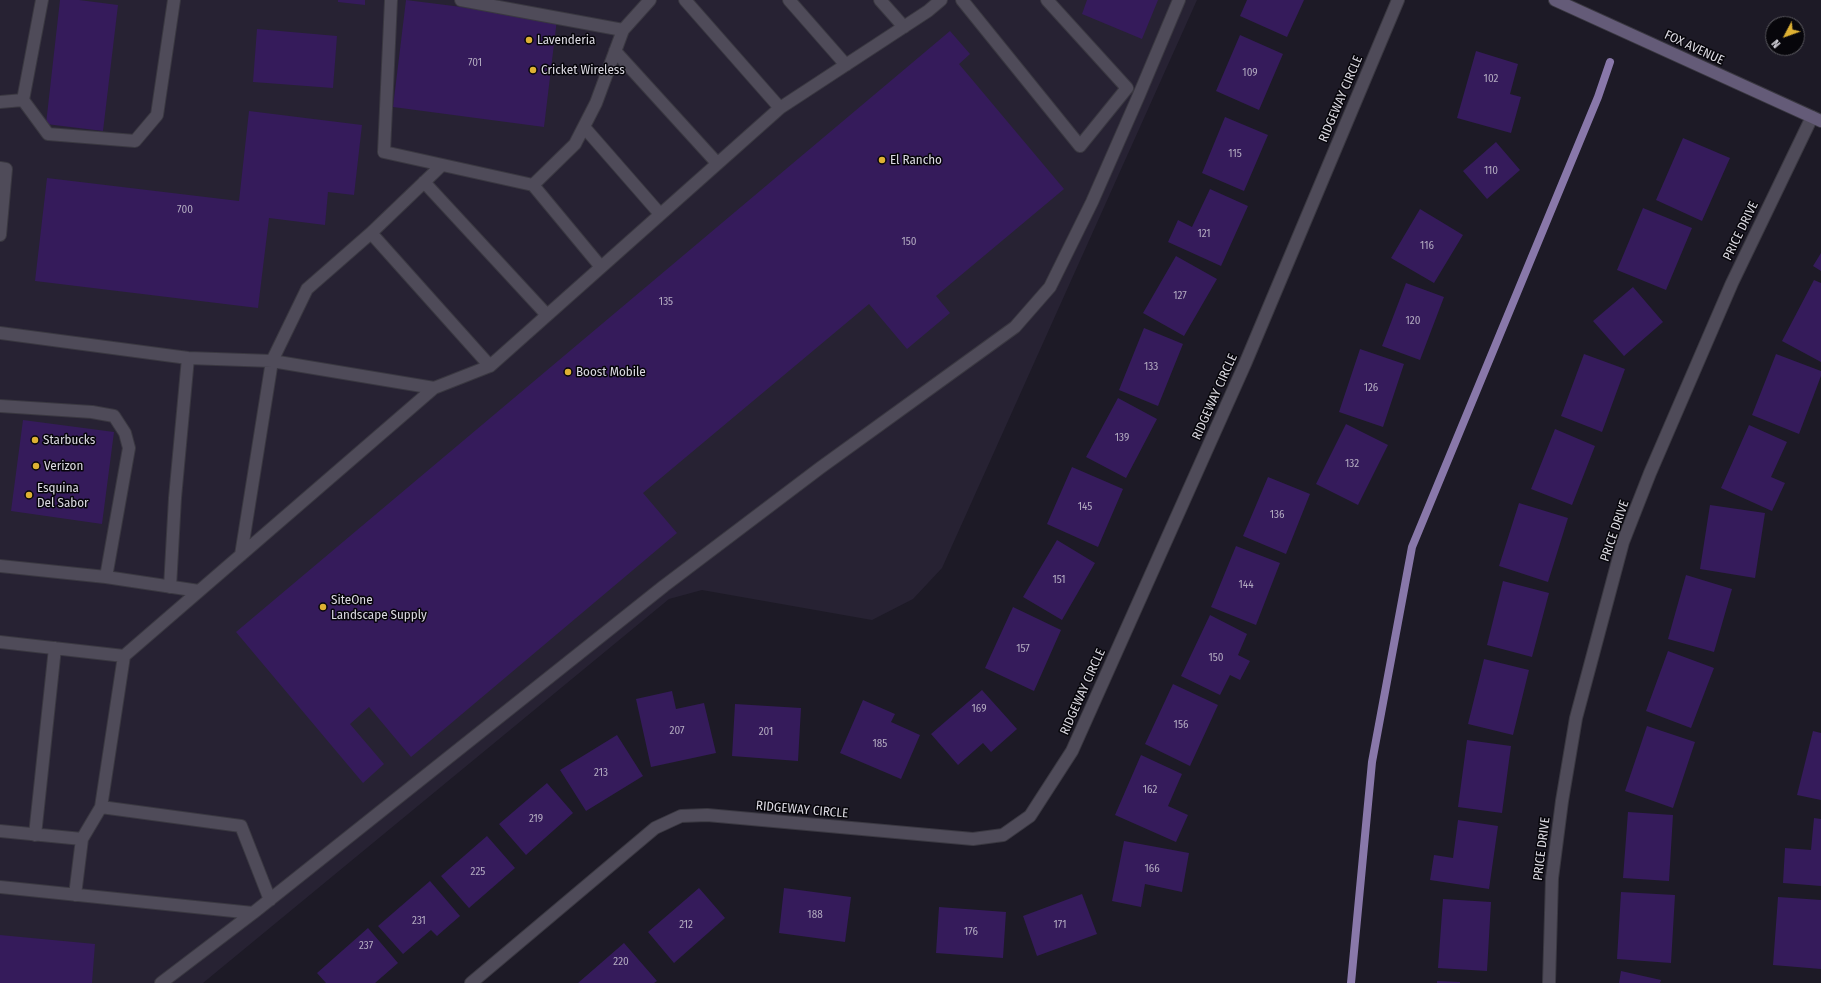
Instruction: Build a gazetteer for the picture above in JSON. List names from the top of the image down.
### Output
{
  "streets": {
    "main road": ["FOX AVENUE"],
    "street": ["RIDGEWAY CIRCLE", "PRICE DRIVE"]
  },
  "crossings": [
    ["FOX AVENUE", "PRICE DRIVE"]
  ],
  "places": [
    "Lavenderia",
    "Cricket Wireless",
    "El Rancho",
    "Boost Mobile",
    "Starbucks",
    "Verizon",
    "Esquina Del Sabor",
    "SiteOne Landscape Supply"
  ],
  "house_numbers": [
    "701",
    "109",
    "102",
    "115",
    "110",
    "700",
    "121",
    "150",
    "116",
    "127",
    "135",
    "120",
    "133",
    "126",
    "139",
    "132",
    "145",
    "136",
    "151",
    "144",
    "157",
    "150",
    "169",
    "156",
    "207",
    "201",
    "185",
    "213",
    "162",
    "219",
    "166",
    "225",
    "188",
    "231",
    "212",
    "171",
    "176",
    "237",
    "220"
  ],
  "north": "bottom left"
}
